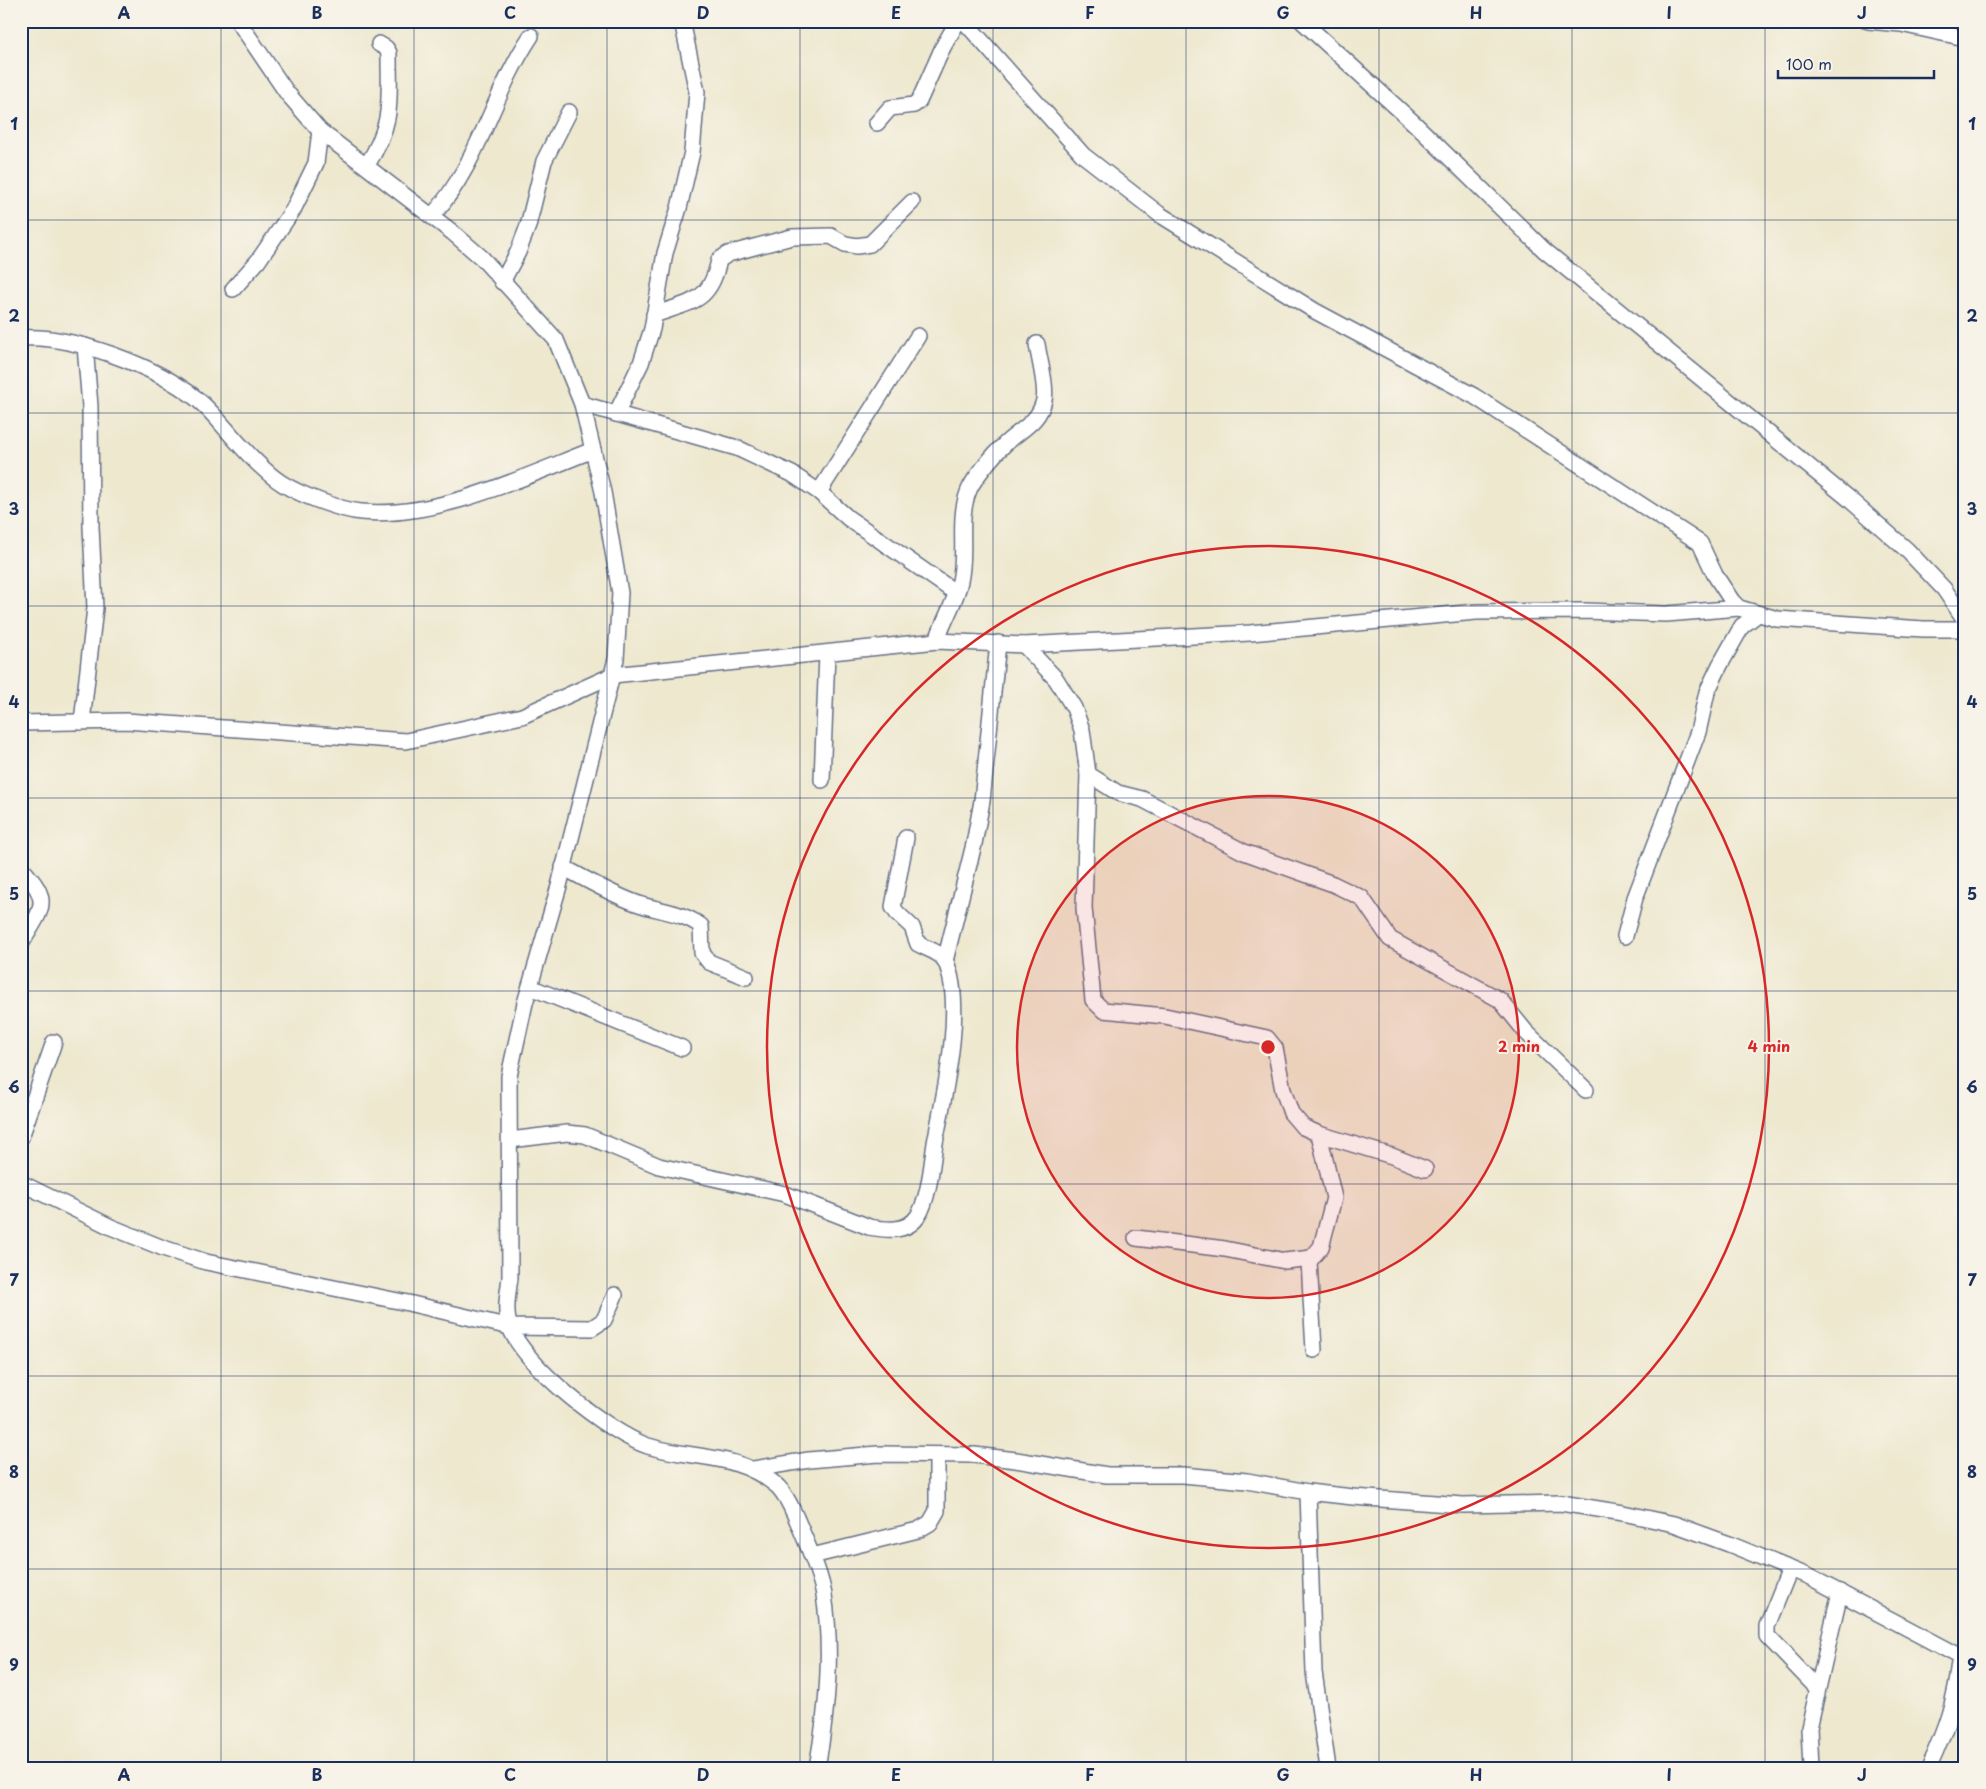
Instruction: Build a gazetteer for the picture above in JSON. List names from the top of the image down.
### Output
{
  "scale_bar": "100 m",
  "grid": {
    "columns": [
      "A",
      "B",
      "C",
      "D",
      "E",
      "F",
      "G",
      "H",
      "I",
      "J"
    ],
    "rows": [
      "1",
      "2",
      "3",
      "4",
      "5",
      "6",
      "7",
      "8",
      "9"
    ]
  },
  "rings": ["2 min", "4 min"]
}
